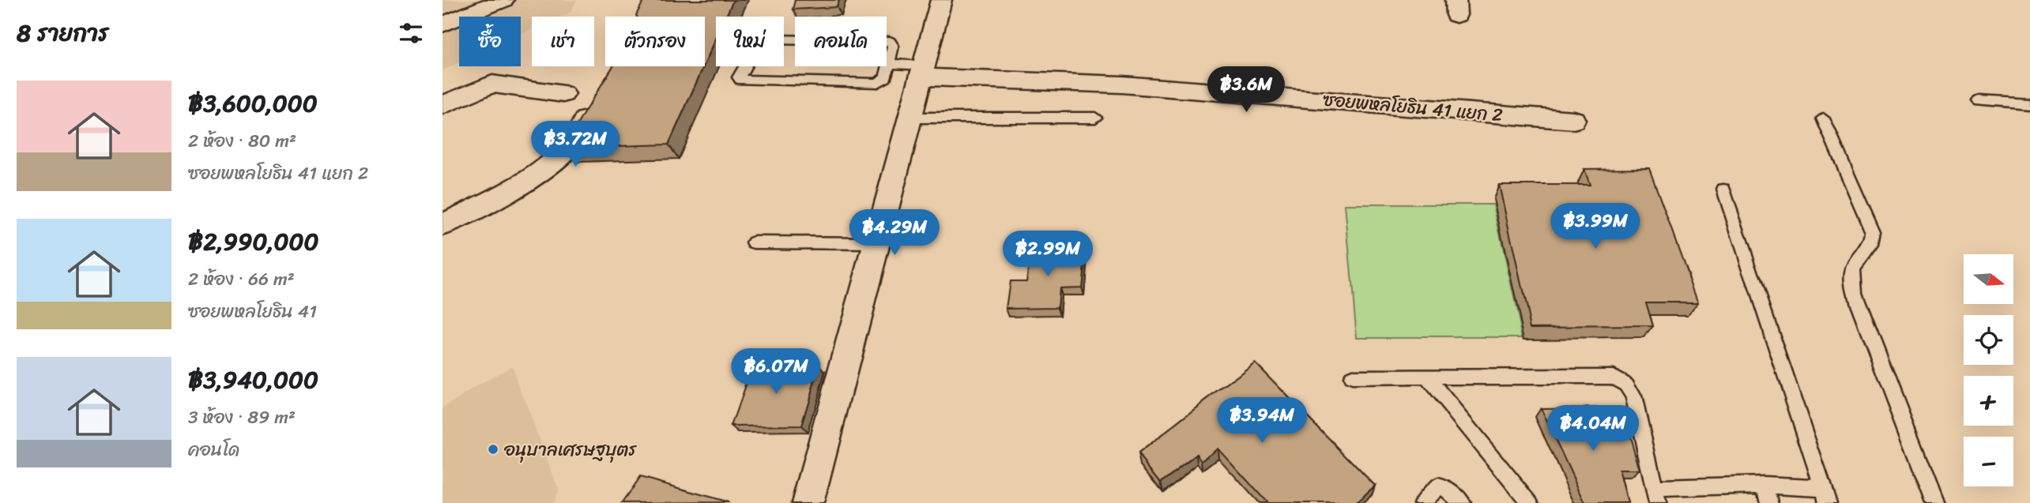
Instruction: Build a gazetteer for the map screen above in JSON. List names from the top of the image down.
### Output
{
  "streets": {
    "street": ["ซอยพหลโยธิน 41 แยก 2"]
  },
  "places": ["อนุบาลเศรษฐบุตร"],
  "north": "right",
  "page": {
    "heading": "8 รายการ",
    "chip": [
      "ซื้อ",
      "เช่า",
      "ตัวกรอง",
      "ใหม่",
      "คอนโด"
    ],
    "list": [
      {
        "name": "฿3,600,000",
        "note": "2 ห้อง · 80 m² · ซอยพหลโยธิน 41 แยก 2"
      },
      {
        "name": "฿2,990,000",
        "note": "2 ห้อง · 66 m² · ซอยพหลโยธิน 41"
      },
      {
        "name": "฿3,940,000",
        "note": "3 ห้อง · 89 m² · คอนโด"
      }
    ],
    "price": [
      "฿3.6M",
      "฿3.72M",
      "฿3.99M",
      "฿4.29M",
      "฿2.99M",
      "฿6.07M",
      "฿3.94M",
      "฿4.04M"
    ],
    "map_buttons": ["+", "−"]
  }
}
